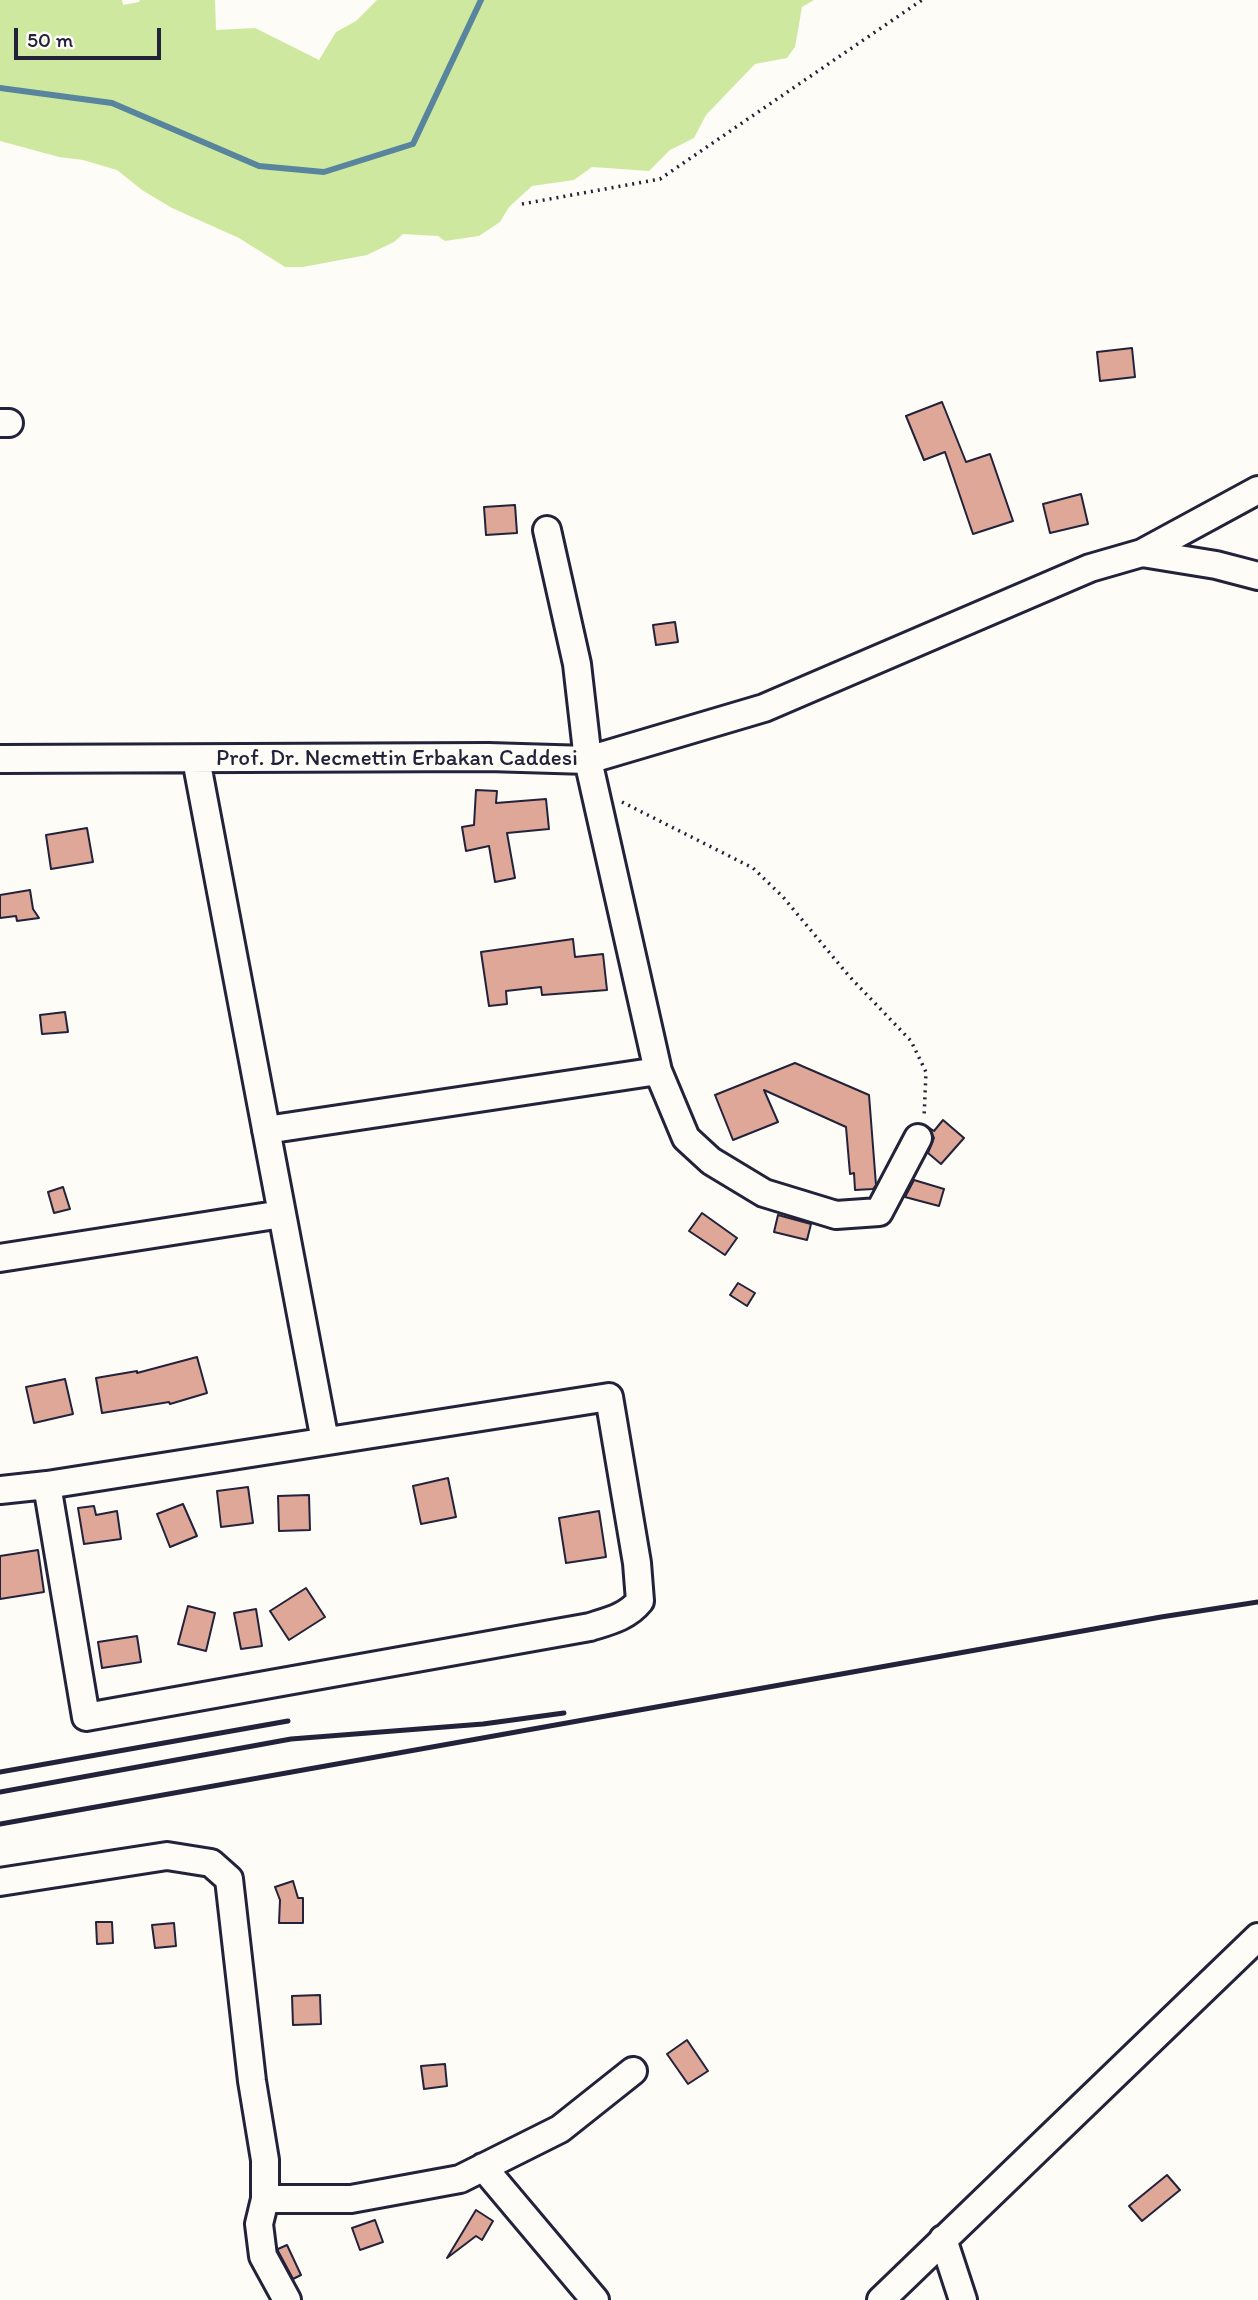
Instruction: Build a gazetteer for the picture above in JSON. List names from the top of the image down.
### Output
{
  "streets": {
    "street": ["Prof. Dr. Necmettin Erbakan Caddesi"]
  },
  "scale_bar": "50 m"
}
